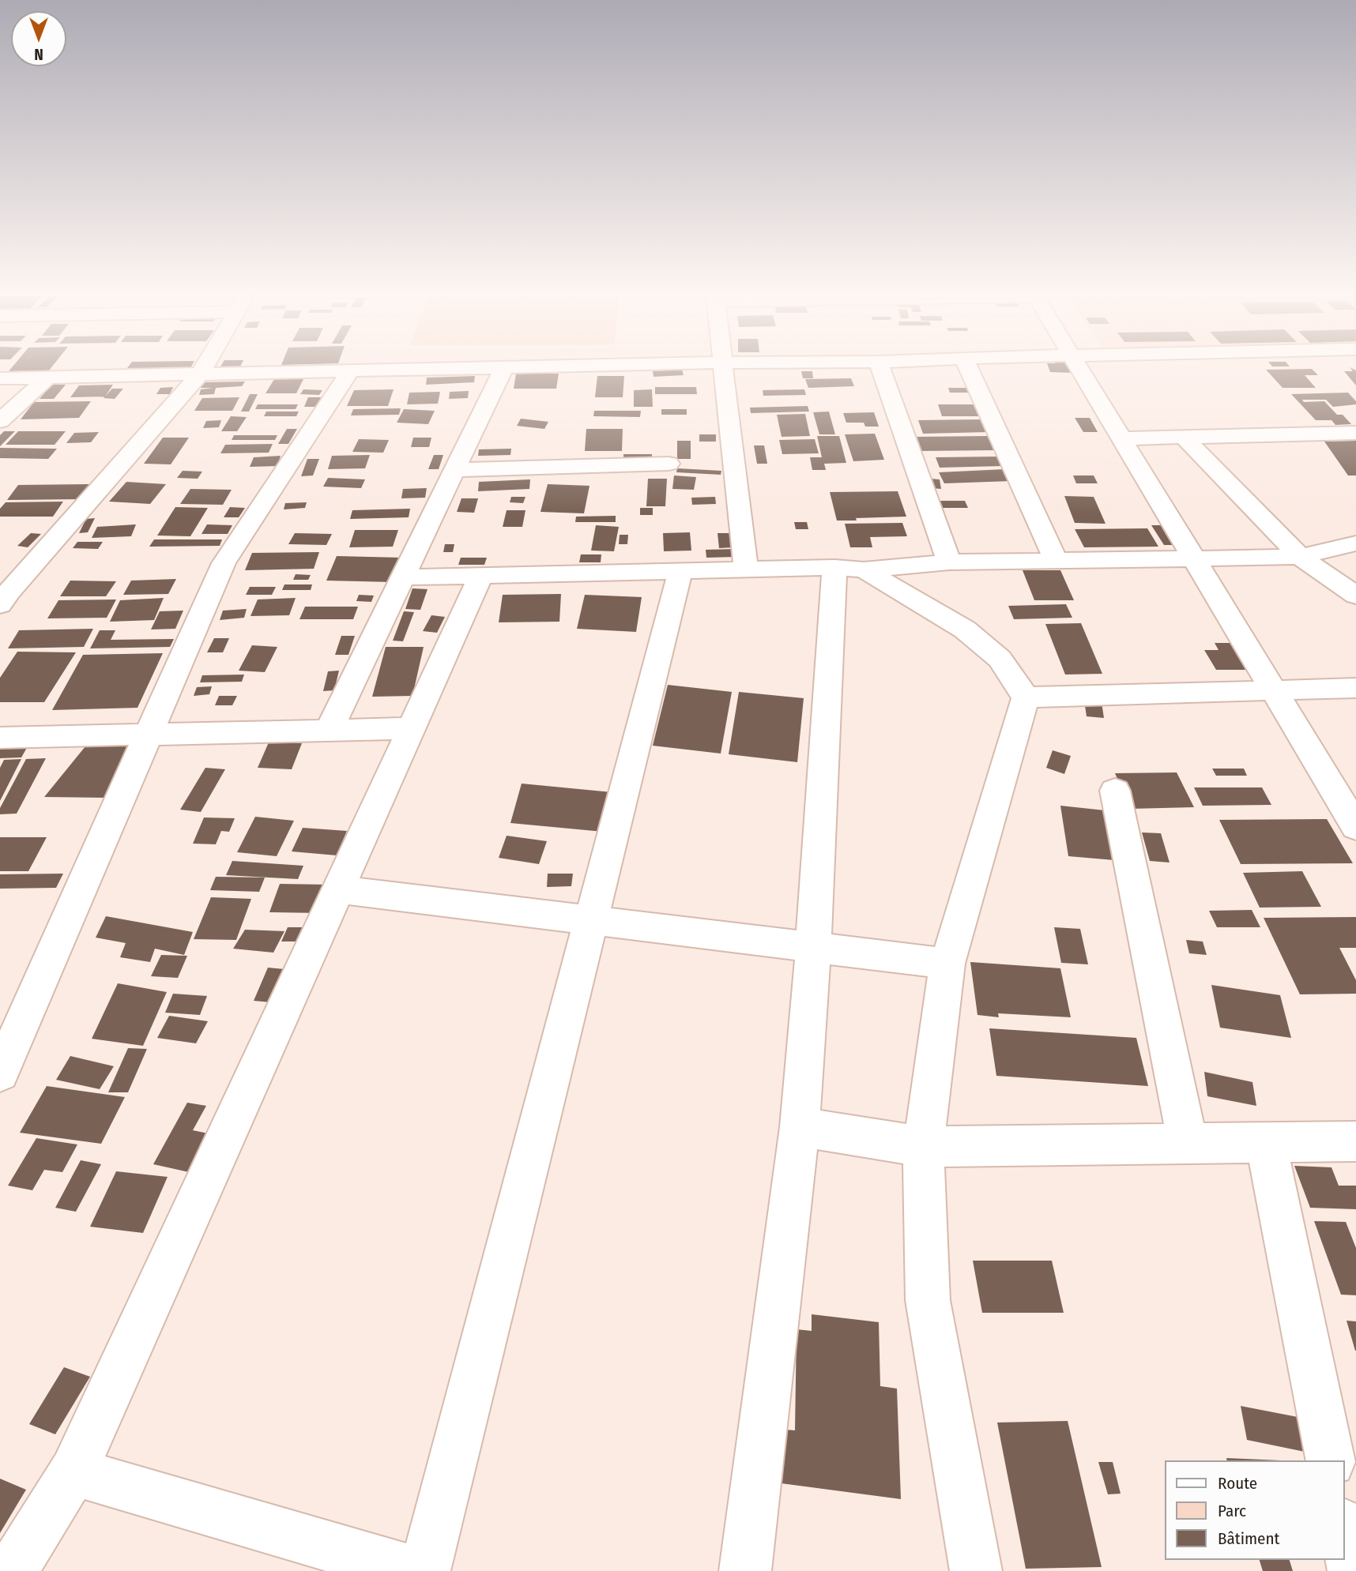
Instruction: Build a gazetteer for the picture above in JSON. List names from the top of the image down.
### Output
{
  "legend": ["Route", "Parc", "Bâtiment"],
  "north": "bottom"
}
